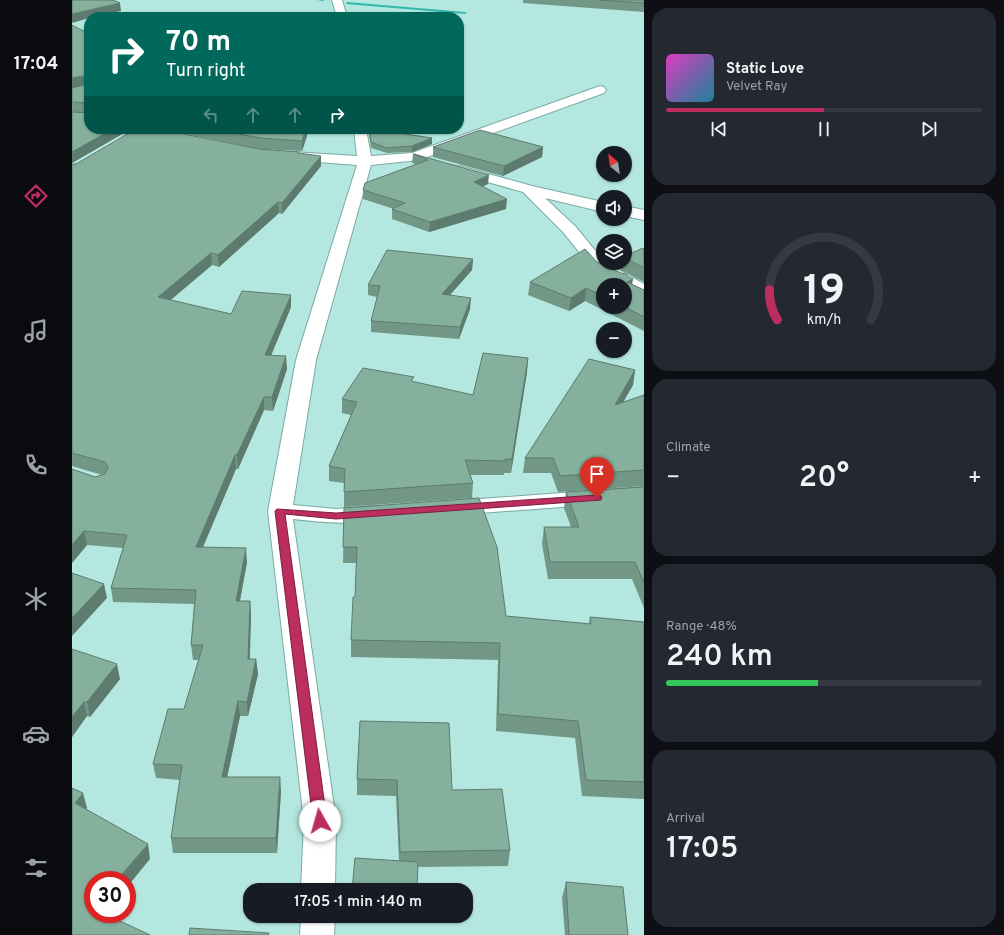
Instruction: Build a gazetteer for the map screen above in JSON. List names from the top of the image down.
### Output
{
  "north": "top left",
  "page": {
    "tabs": "17:04",
    "turn": ["70 m", "Turn right"],
    "song": ["Static Love", "Velvet Ray"],
    "map_buttons": ["+", "−"],
    "tile": [
      "Climate",
      ["Range · 48%", "240 km"],
      ["Arrival", "17:05"]
    ],
    "heat": ["−", "20°", "+"],
    "limit": "30",
    "trip": "17:05 · 1 min · 140 m",
    "gauge": ["19", "km/h"]
  }
}
